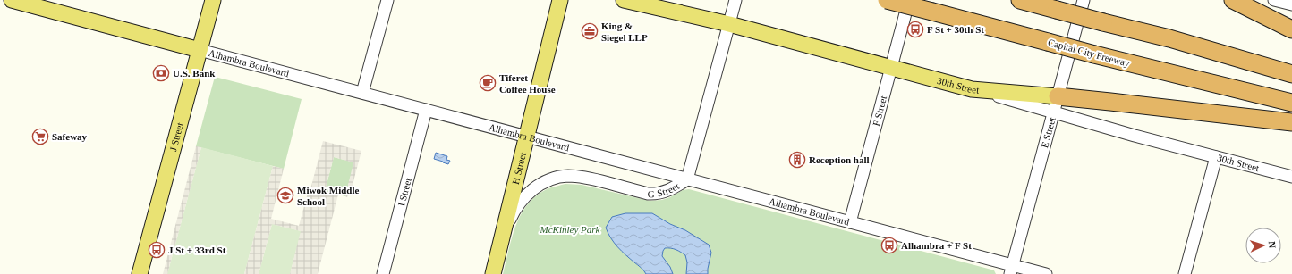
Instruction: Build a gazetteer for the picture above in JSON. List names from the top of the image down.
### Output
{
  "streets": {
    "highway": ["Capital City Freeway"],
    "main road": [
      "Alhambra Boulevard",
      "30th Street",
      "J Street",
      "H Street"
    ],
    "street": [
      "F Street",
      "E Street",
      "G Street",
      "I Street"
    ]
  },
  "crossings": [
    ["Alhambra Boulevard", "F Street"],
    ["Alhambra Boulevard", "E Street"],
    ["Alhambra Boulevard", "J Street"],
    ["Alhambra Boulevard", "H Street"],
    ["Alhambra Boulevard", "G Street"],
    ["Alhambra Boulevard", "I Street"],
    ["30th Street", "F Street"],
    ["30th Street", "E Street"],
    ["30th Street", "G Street"],
    ["H Street", "G Street"]
  ],
  "parks": ["McKinley Park"],
  "places": {
    "bus stop": ["F St + 30th St", "Alhambra + F St", "J St + 33rd St"],
    "office": ["King & Siegel LLP"],
    "bank": ["U.S. Bank"],
    "cafe": ["Tiferet Coffee House"],
    "supermarket": ["Safeway"],
    "building": ["Reception hall"],
    "school or university": ["Miwok Middle School"]
  },
  "north": "right"
}
